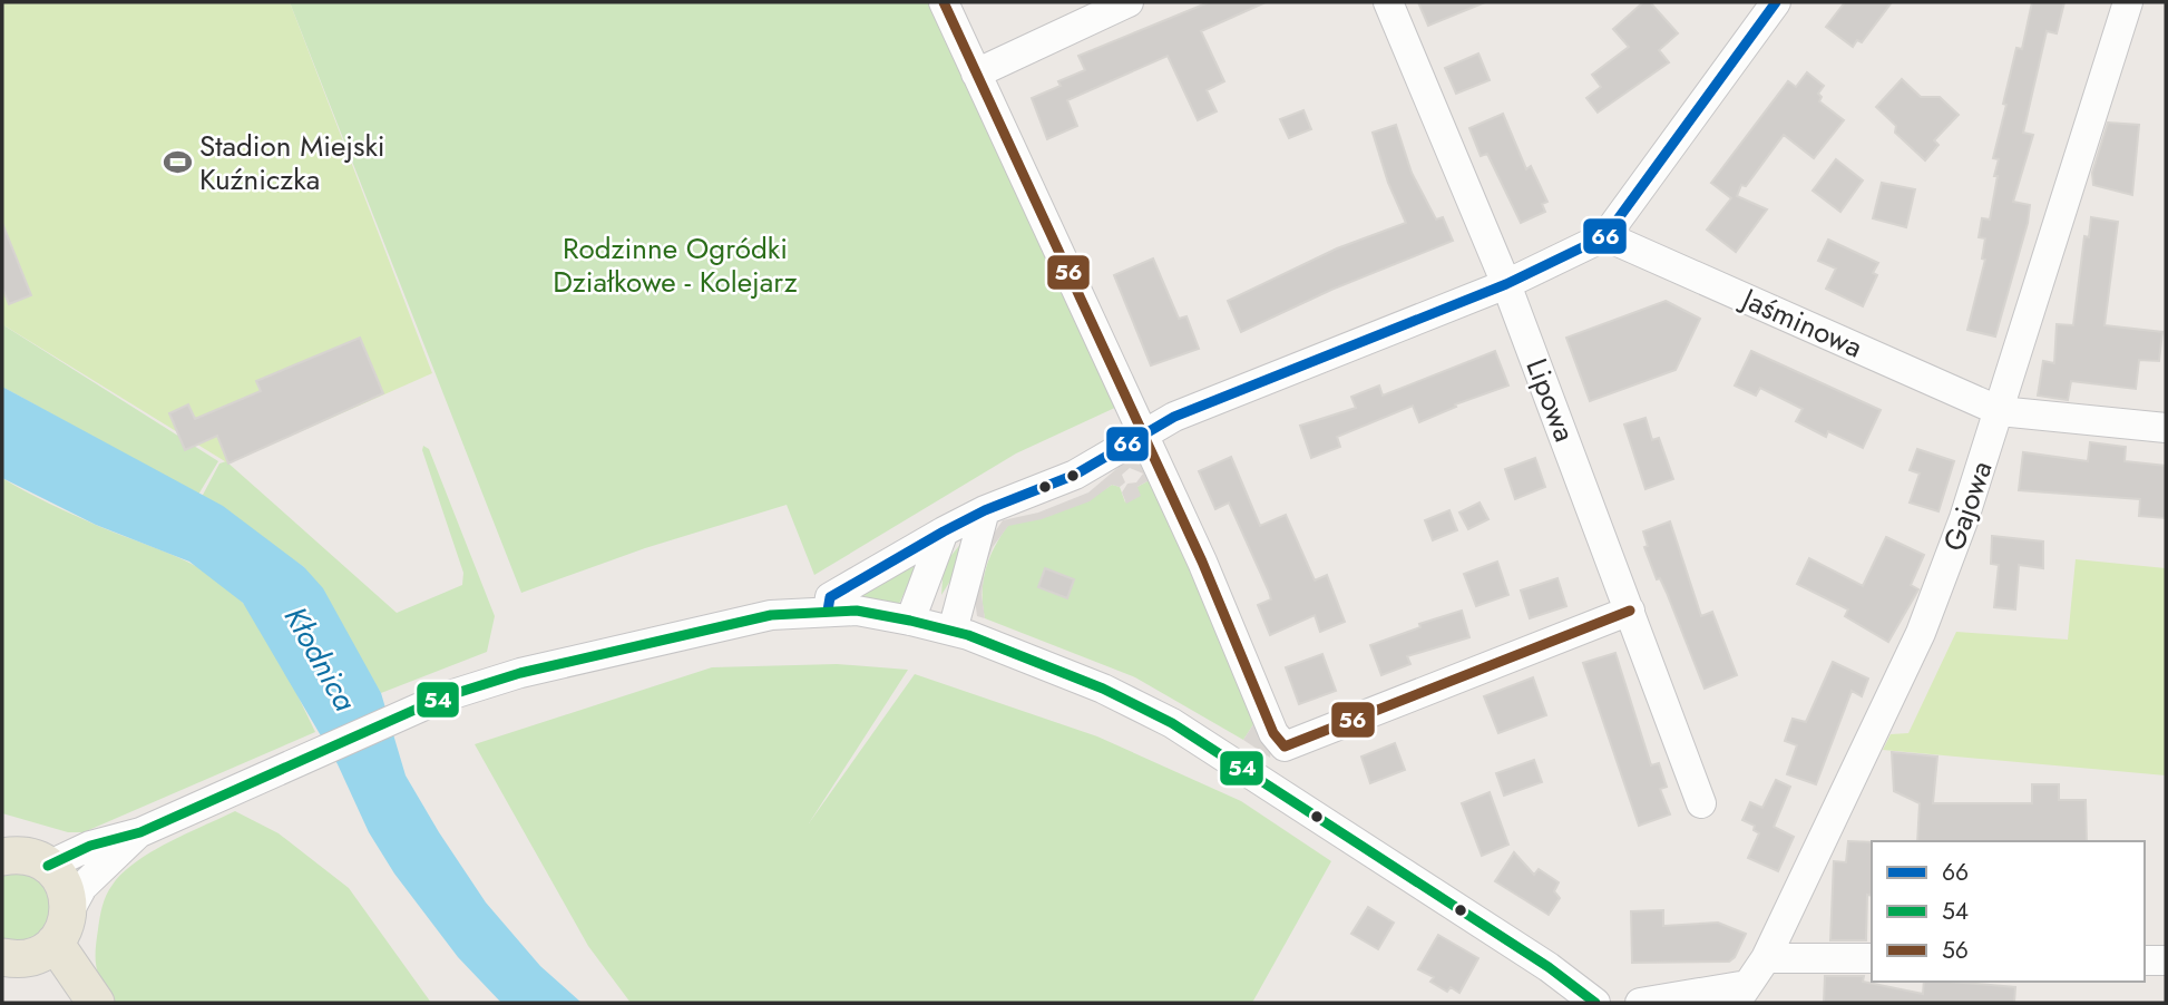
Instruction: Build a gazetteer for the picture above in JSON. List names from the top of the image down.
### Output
{
  "streets": {
    "street": ["Jaśminowa", "Lipowa", "Gajowa"]
  },
  "crossings": [
    ["Jaśminowa", "Gajowa"]
  ],
  "water": ["Kłodnica"],
  "parks": ["Rodzinne Ogródki Działkowe - Kolejarz"],
  "places": {
    "sports": ["Stadion Miejski Kuźniczka"]
  },
  "lines": ["transit line 66", "transit line 56", "transit line 54"],
  "legend": ["66", "54", "56"]
}
